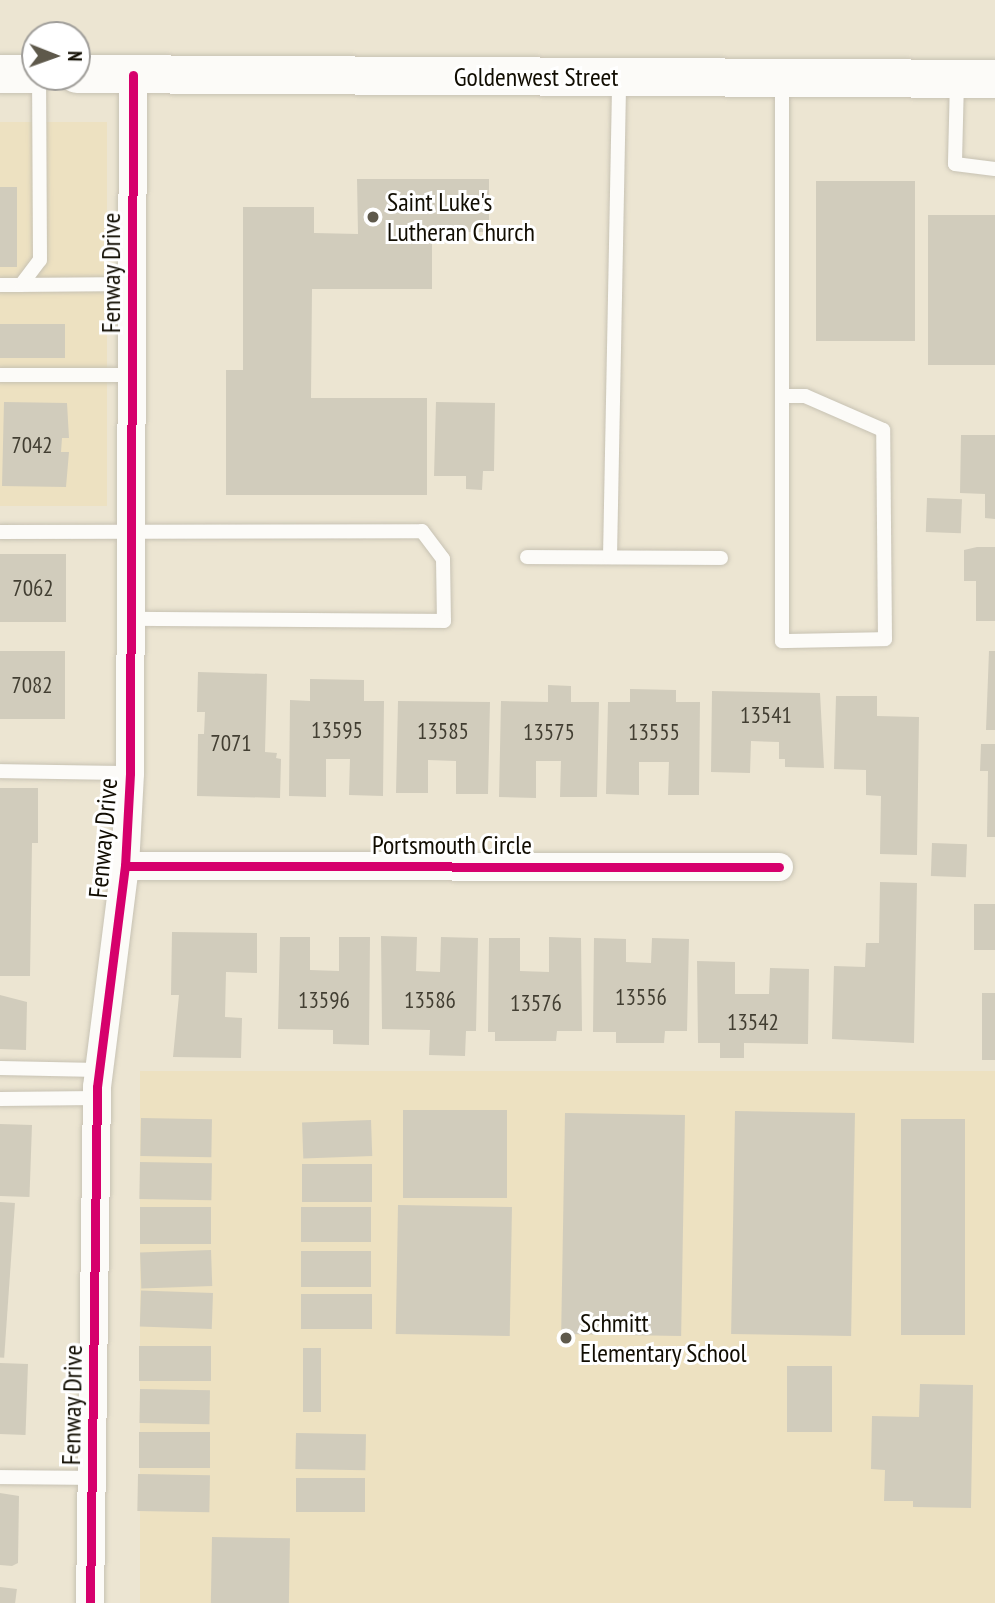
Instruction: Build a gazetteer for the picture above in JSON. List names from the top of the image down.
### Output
{
  "streets": {
    "main road": ["Goldenwest Street"],
    "street": ["Fenway Drive", "Portsmouth Circle"]
  },
  "crossings": [
    ["Goldenwest Street", "Fenway Drive"],
    ["Fenway Drive", "Portsmouth Circle"]
  ],
  "places": ["Saint Luke's Lutheran Church", "Schmitt Elementary School"],
  "house_numbers": [
    "7042",
    "7062",
    "7082",
    "13541",
    "13595",
    "13585",
    "13575",
    "13555",
    "7071",
    "13556",
    "13596",
    "13586",
    "13576",
    "13542"
  ],
  "north": "right"
}
